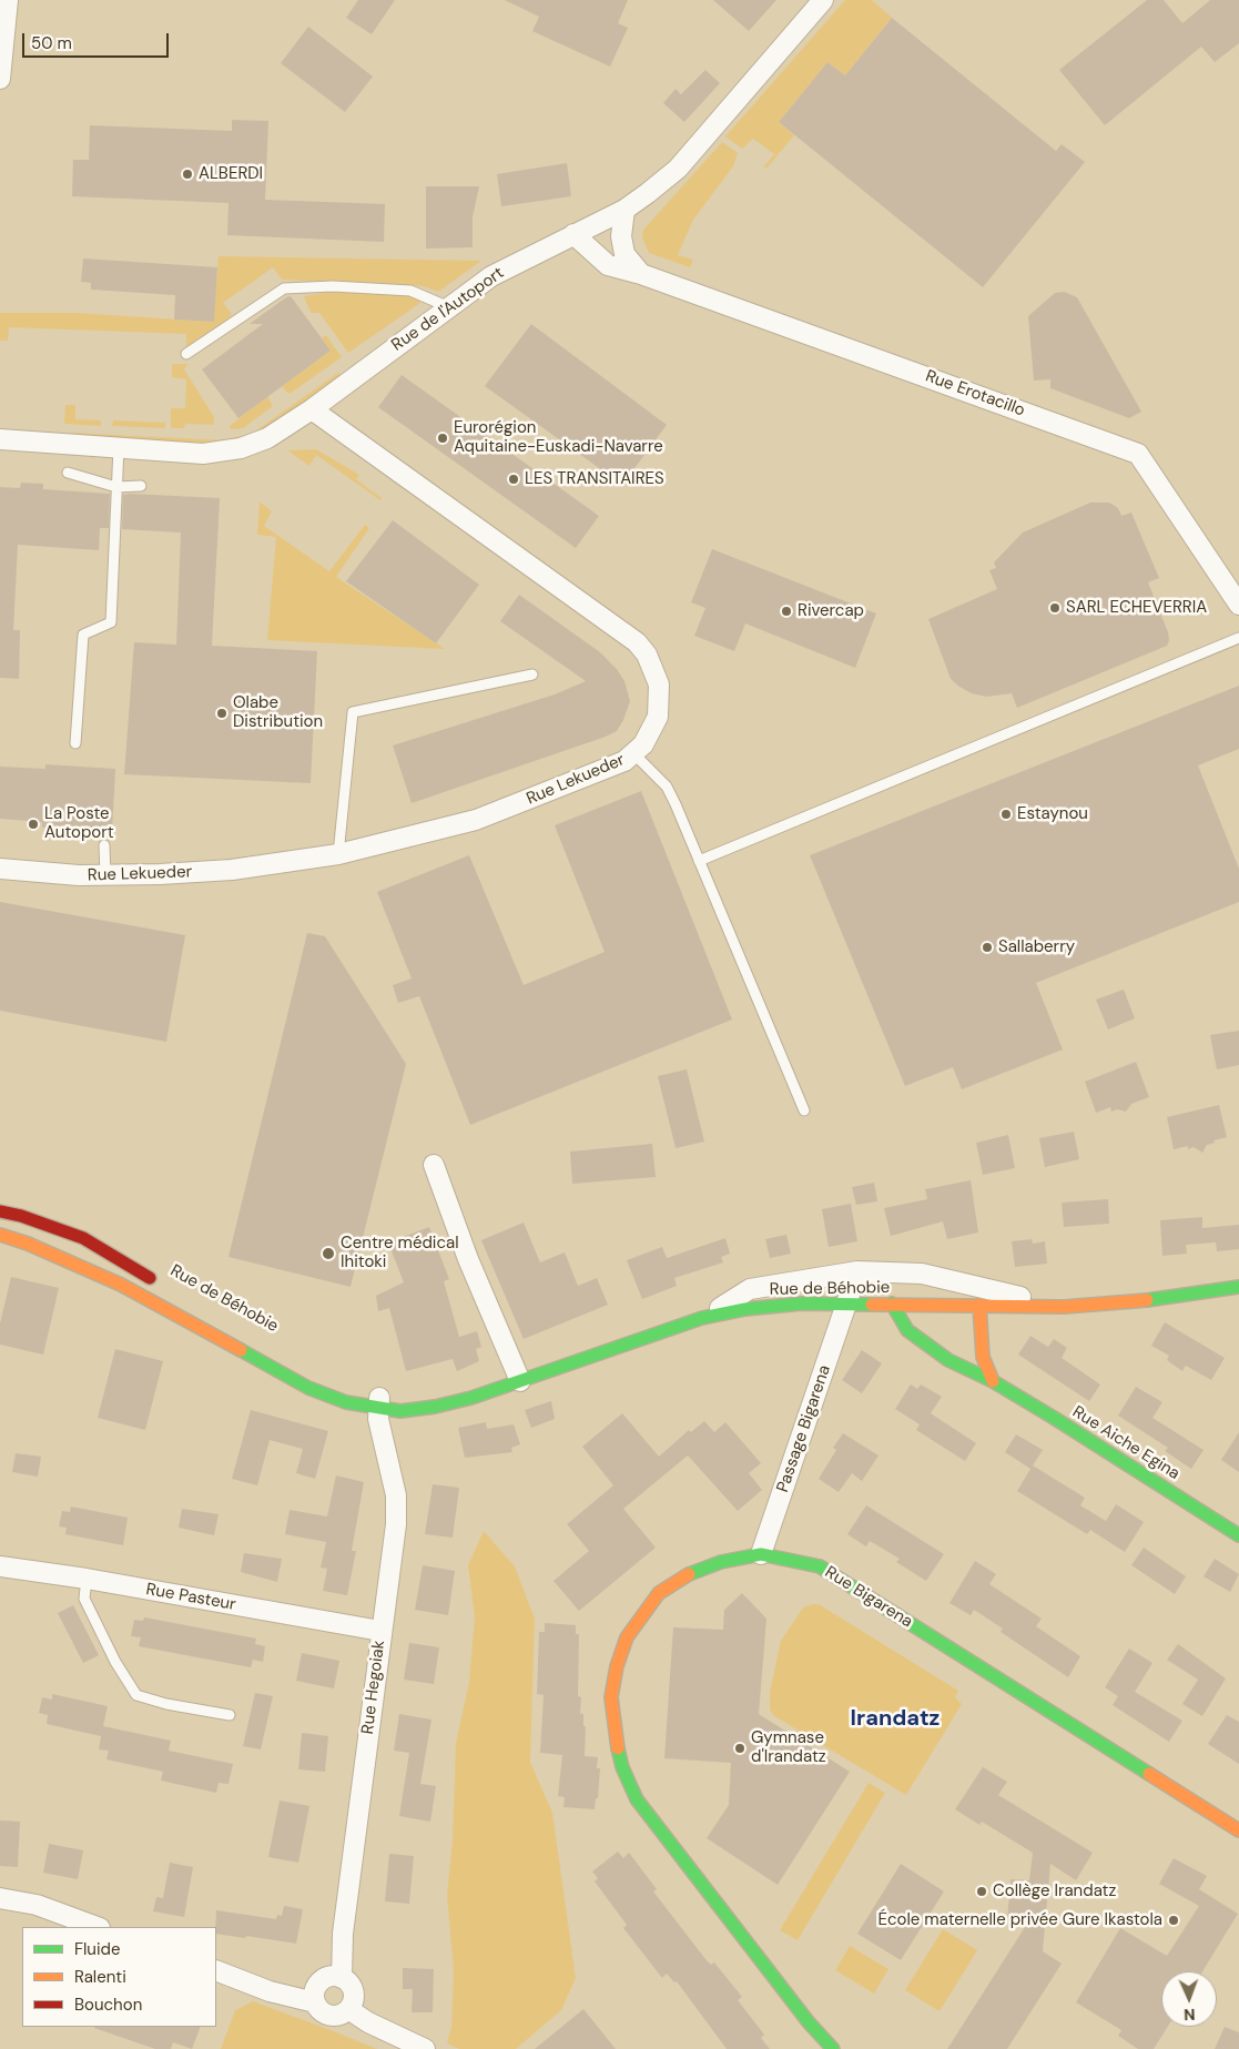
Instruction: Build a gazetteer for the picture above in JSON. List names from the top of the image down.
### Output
{
  "streets": {
    "street": [
      "Rue de l'Autoport",
      "Rue Erotacillo",
      "Rue Lekueder",
      "Rue de Béhobie",
      "Passage Bigarena",
      "Rue Aiche Egina",
      "Rue Pasteur",
      "Rue Bigarena",
      "Rue Hegoiak"
    ]
  },
  "crossings": [
    ["Rue de l'Autoport", "Rue Erotacillo"],
    ["Rue de l'Autoport", "Rue Lekueder"],
    ["Rue de Béhobie", "Passage Bigarena"],
    ["Rue de Béhobie", "Rue Aiche Egina"],
    ["Rue de Béhobie", "Rue Hegoiak"],
    ["Passage Bigarena", "Rue Bigarena"],
    ["Rue Pasteur", "Rue Hegoiak"]
  ],
  "districts": ["Irandatz"],
  "places": [
    "ALBERDI",
    "Eurorégion Aquitaine-Euskadi-Navarre",
    "LES TRANSITAIRES",
    "SARL ECHEVERRIA",
    "Rivercap",
    "Olabe Distribution",
    "Estaynou",
    "La Poste Autoport",
    "Sallaberry",
    "Centre médical Ihitoki",
    "Gymnase d'Irandatz",
    "Collège Irandatz",
    "École maternelle privée Gure Ikastola"
  ],
  "legend": ["Fluide", "Ralenti", "Bouchon"],
  "scale_bar": "50 m",
  "north": "bottom"
}
